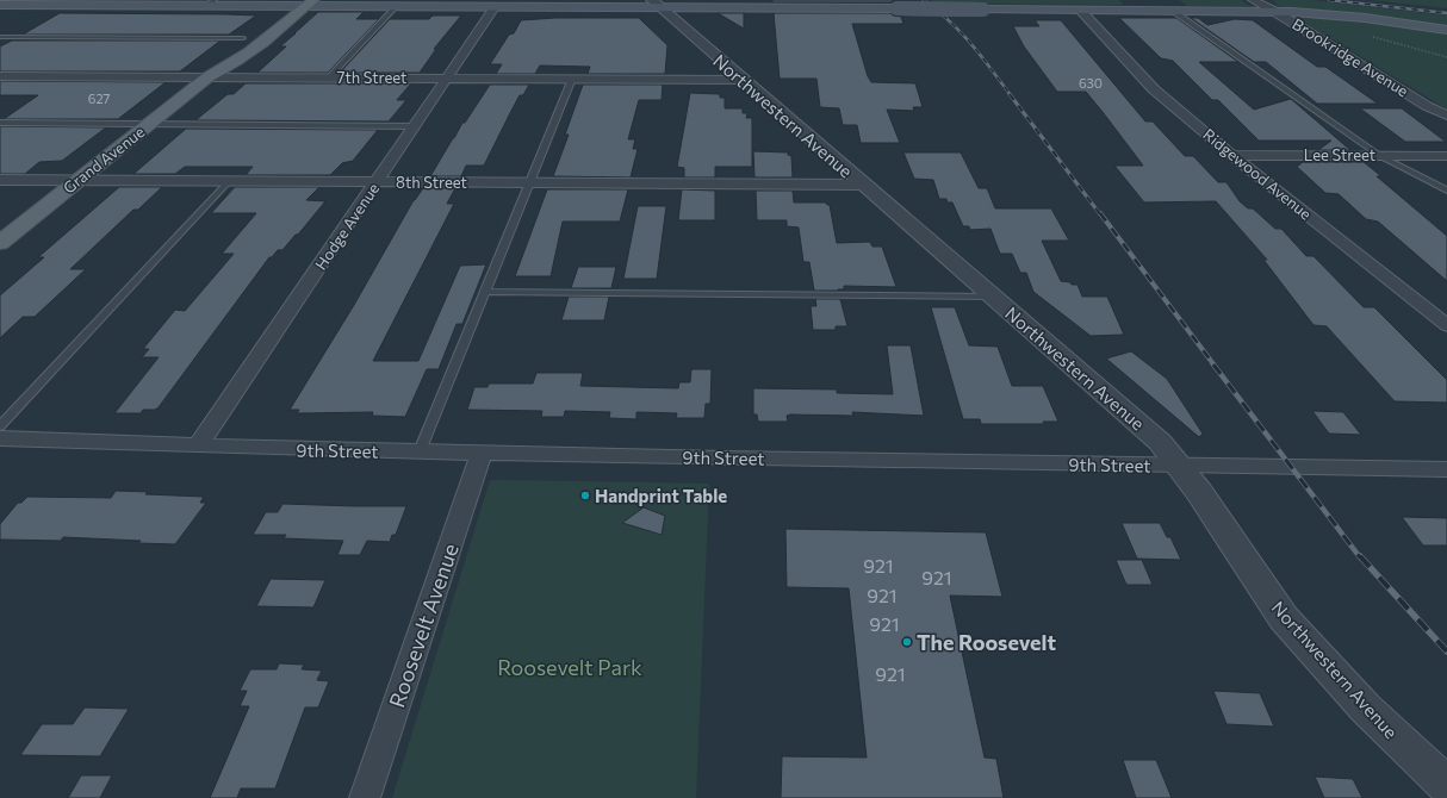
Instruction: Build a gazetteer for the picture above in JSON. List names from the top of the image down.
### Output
{
  "streets": {
    "main road": ["Grand Avenue"],
    "street": [
      "Brookridge Avenue",
      "7th Street",
      "Northwestern Avenue",
      "Lee Street",
      "Ridgewood Avenue",
      "8th Street",
      "Hodge Avenue",
      "9th Street",
      "Roosevelt Avenue"
    ]
  },
  "crossings": [
    ["7th Street", "Northwestern Avenue"],
    ["7th Street", "Grand Avenue"],
    ["7th Street", "Hodge Avenue"],
    ["Northwestern Avenue", "8th Street"],
    ["Northwestern Avenue", "9th Street"],
    ["Lee Street", "Ridgewood Avenue"],
    ["Grand Avenue", "8th Street"],
    ["8th Street", "Hodge Avenue"],
    ["Hodge Avenue", "9th Street"],
    ["9th Street", "Roosevelt Avenue"]
  ],
  "parks": ["Roosevelt Park"],
  "places": ["Handprint Table", "The Roosevelt"],
  "house_numbers": [
    "630",
    "627",
    "921",
    "921",
    "921",
    "921",
    "921"
  ]
}
